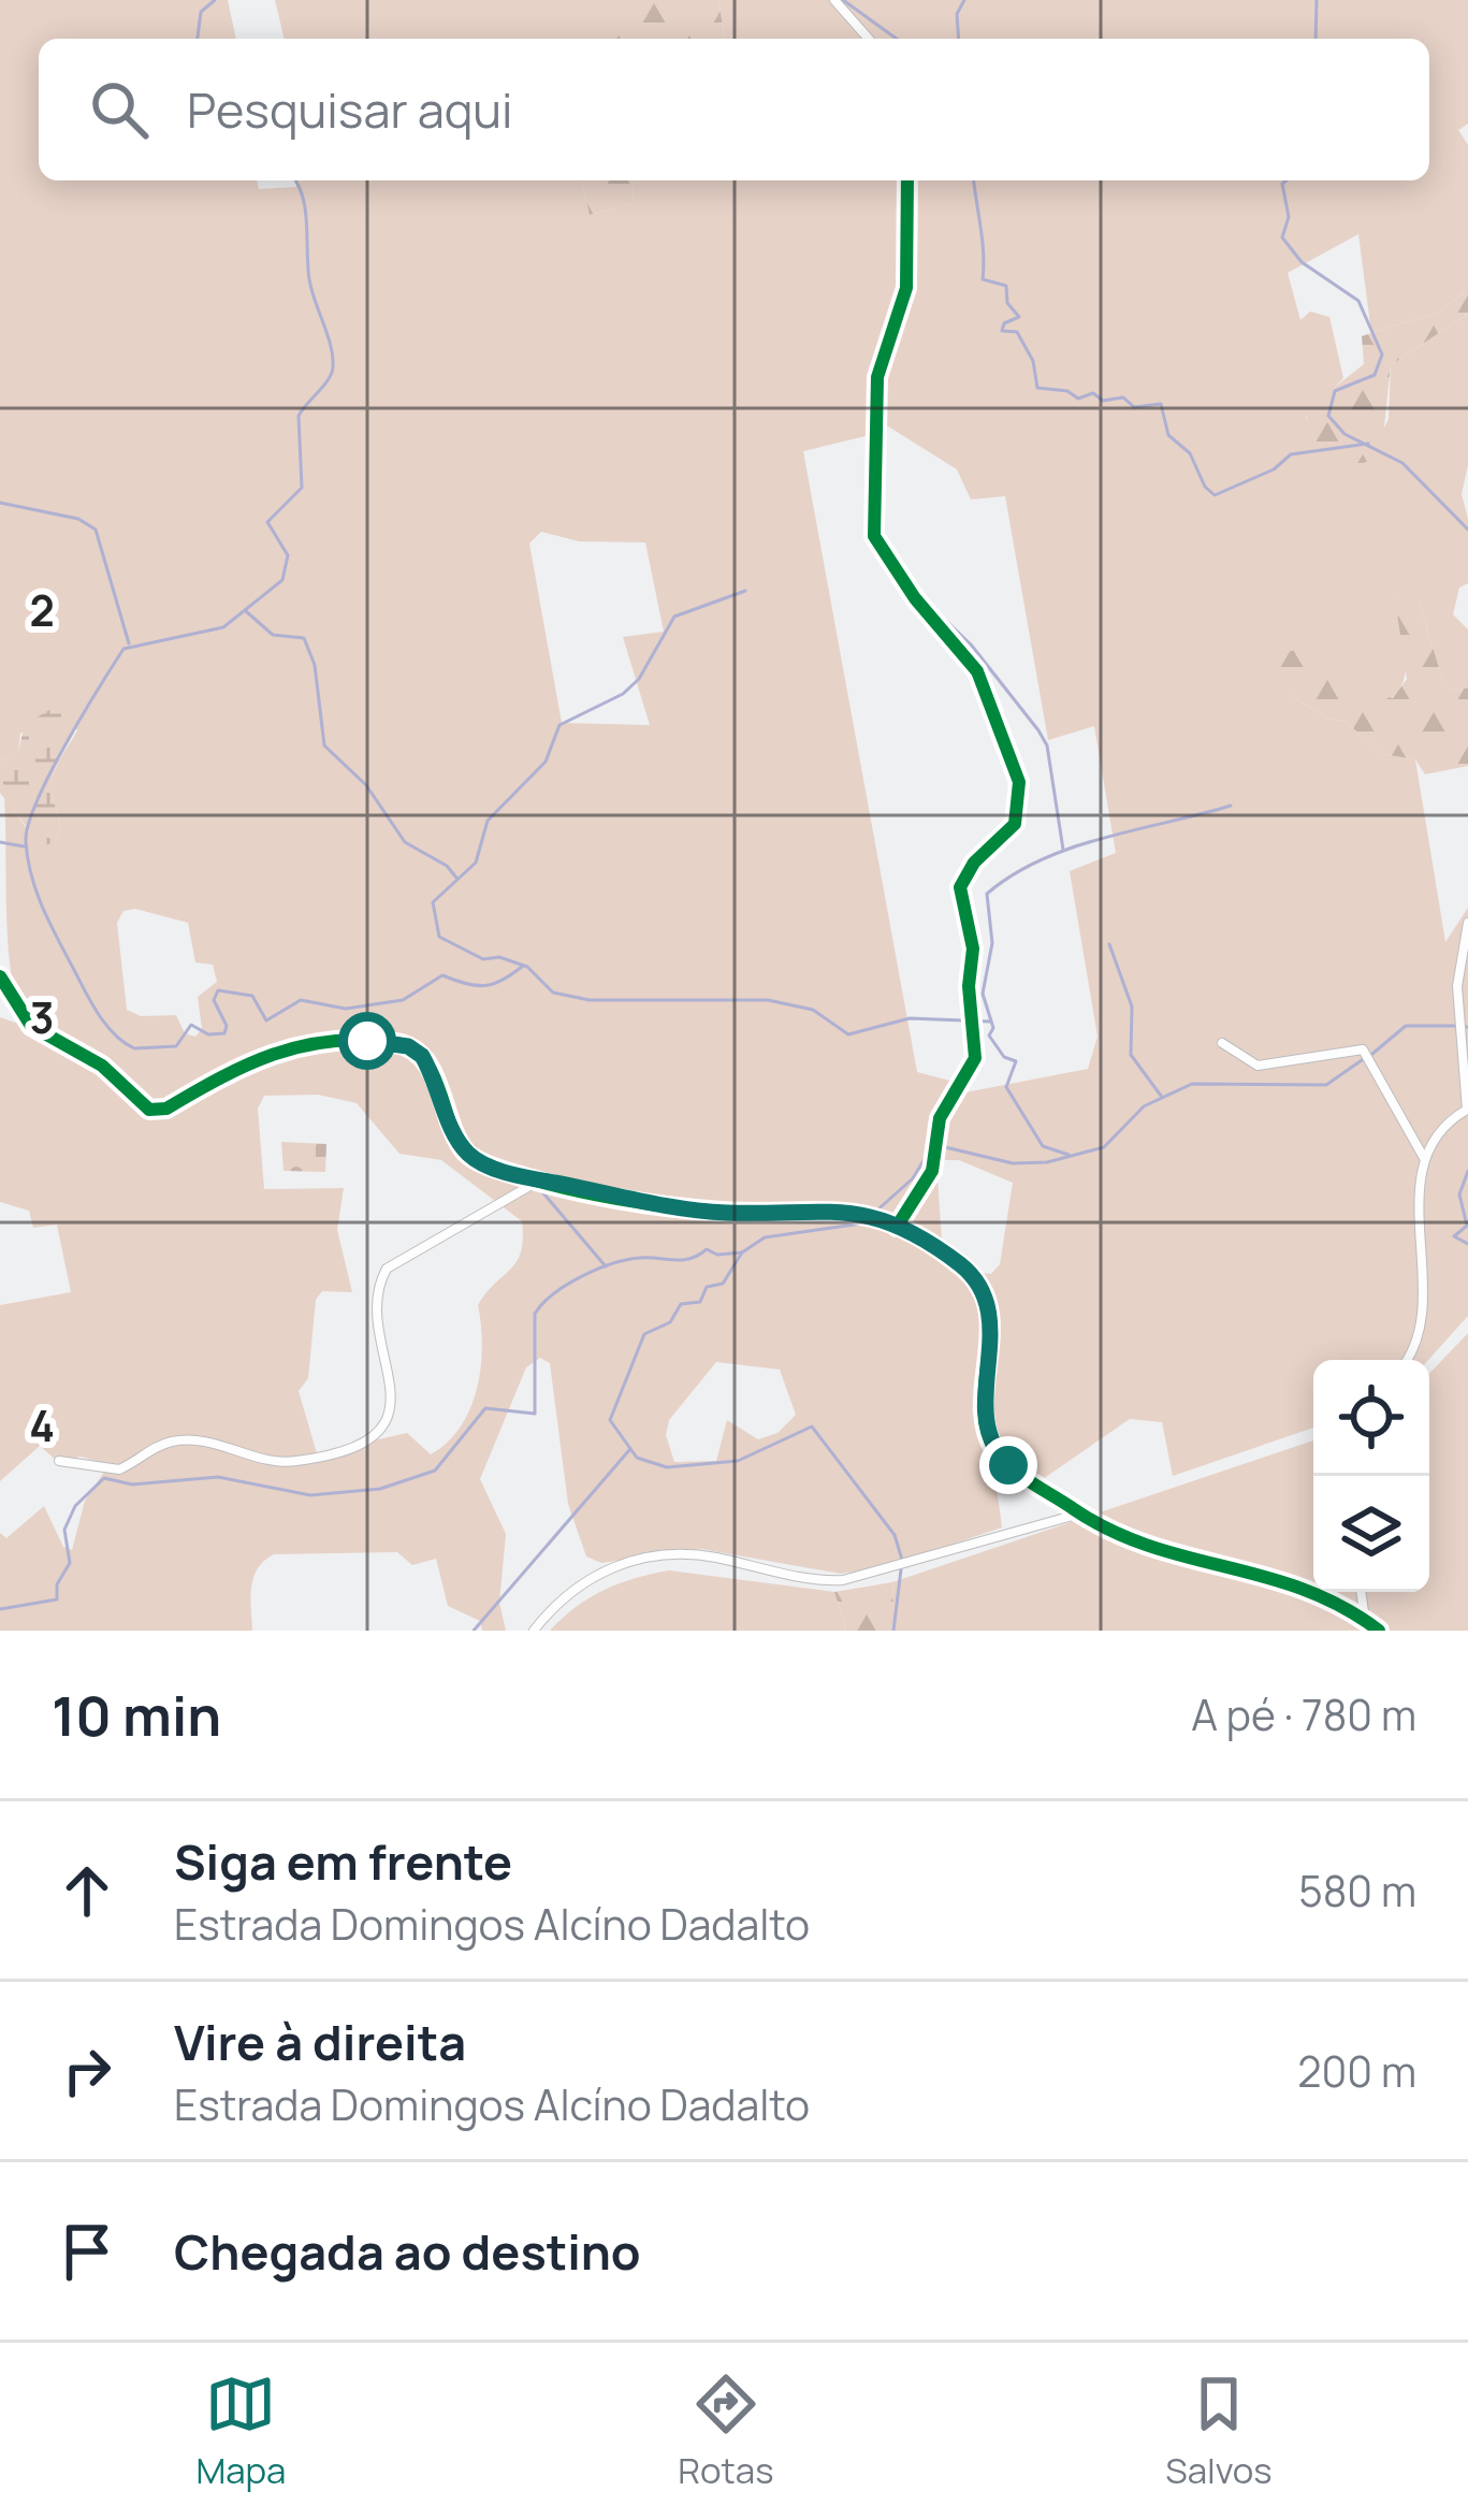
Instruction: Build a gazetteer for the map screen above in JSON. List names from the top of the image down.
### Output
{
  "page": {
    "search": "Pesquisar aqui",
    "heading": ["10 min", "A pé · 780 m"],
    "list": [
      ["Siga em frente", "Estrada Domingos Alcíno Dadalto", "580 m"],
      ["Vire à direita", "Estrada Domingos Alcíno Dadalto", "200 m"],
      "Chegada ao destino"
    ],
    "nav": ["Mapa", "Rotas", "Salvos"]
  },
  "grid": {
    "rows": ["2", "3", "4"]
  }
}
